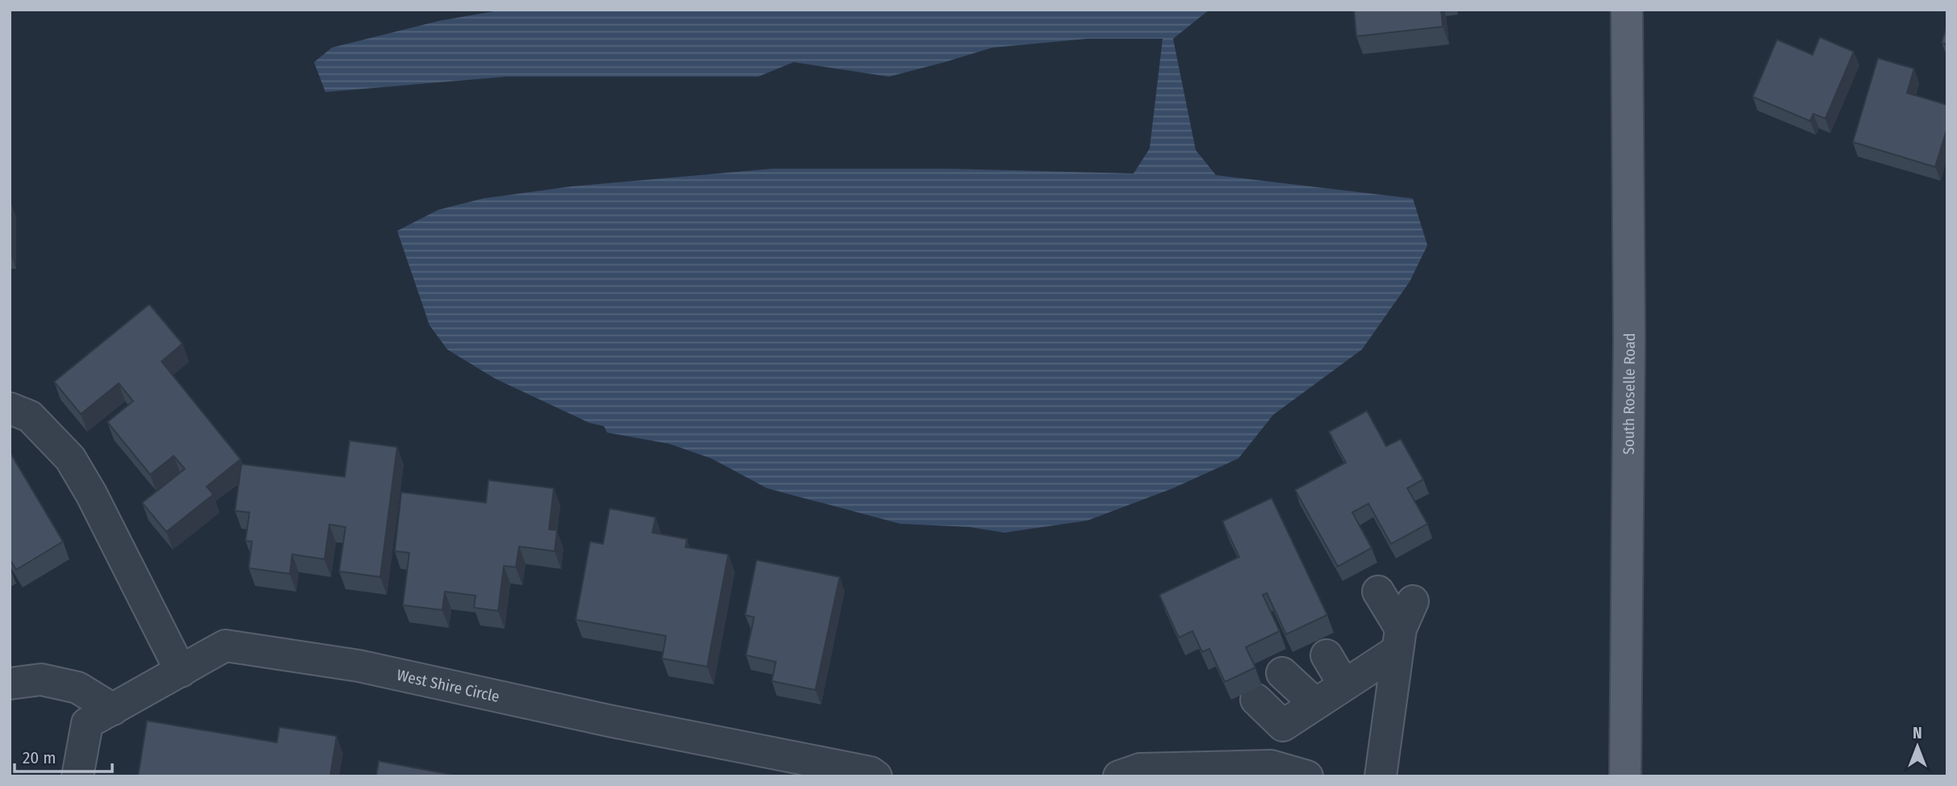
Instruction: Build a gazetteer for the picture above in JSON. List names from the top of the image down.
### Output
{
  "streets": {
    "main road": ["South Roselle Road"],
    "street": ["West Shire Circle"]
  },
  "scale_bar": "20 m",
  "north": "top"
}
